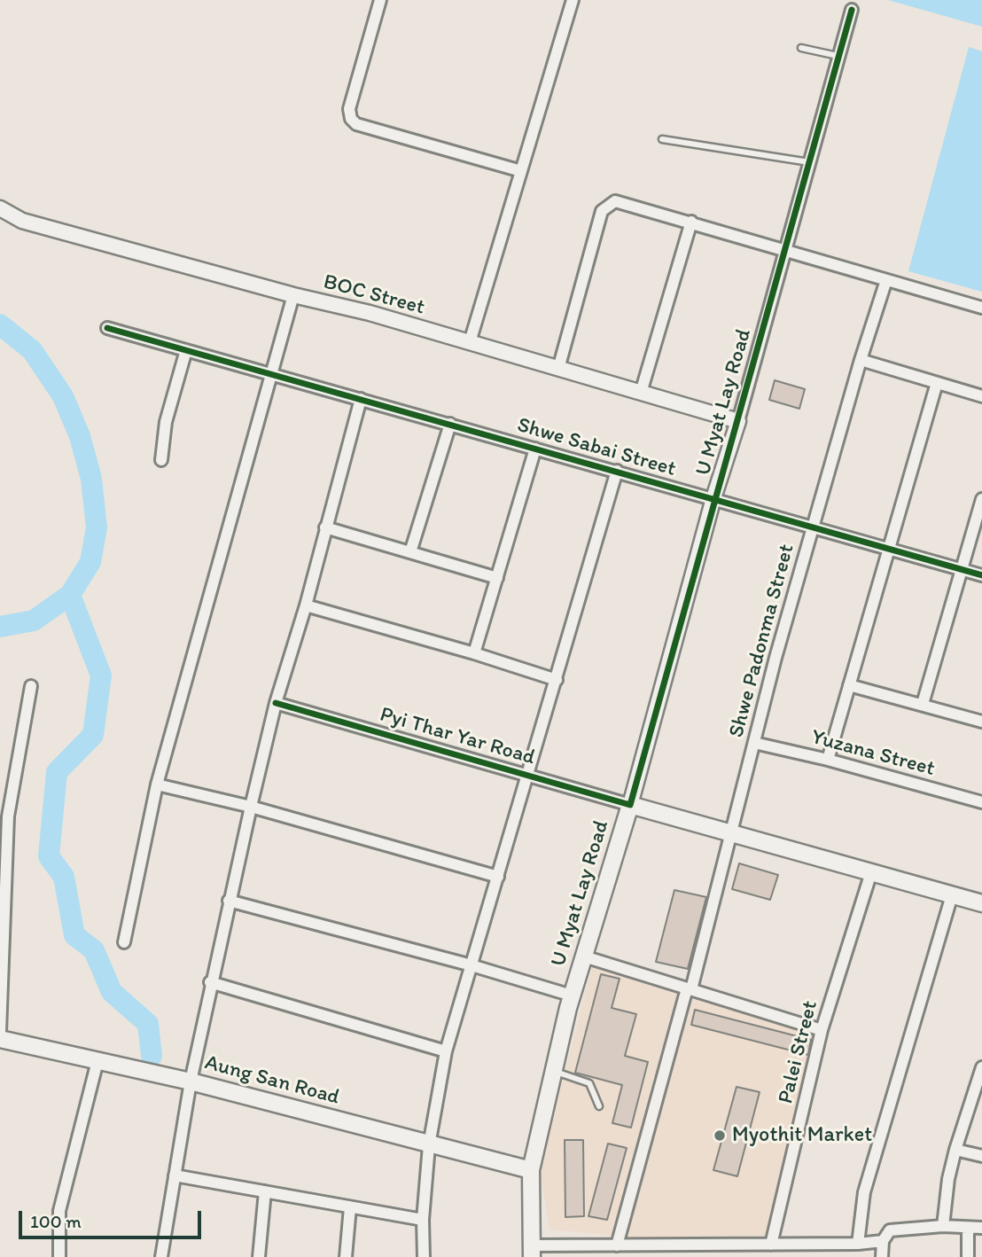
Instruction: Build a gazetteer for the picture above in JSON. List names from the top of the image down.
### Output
{
  "streets": {
    "main road": ["U Myat Lay Road", "Pyi Thar Yar Road", "Aung San Road"],
    "street": [
      "BOC Street",
      "Shwe Sabai Street",
      "Shwe Padonma Street",
      "Yuzana Street",
      "Palei Street"
    ]
  },
  "crossings": [
    ["BOC Street", "U Myat Lay Road"],
    ["U Myat Lay Road", "Shwe Sabai Street"],
    ["U Myat Lay Road", "Pyi Thar Yar Road"],
    ["U Myat Lay Road", "Aung San Road"],
    ["Shwe Sabai Street", "Shwe Padonma Street"],
    ["Shwe Padonma Street", "Pyi Thar Yar Road"],
    ["Shwe Padonma Street", "Yuzana Street"],
    ["Pyi Thar Yar Road", "Palei Street"]
  ],
  "places": ["Myothit Market"],
  "scale_bar": "100 m"
}
